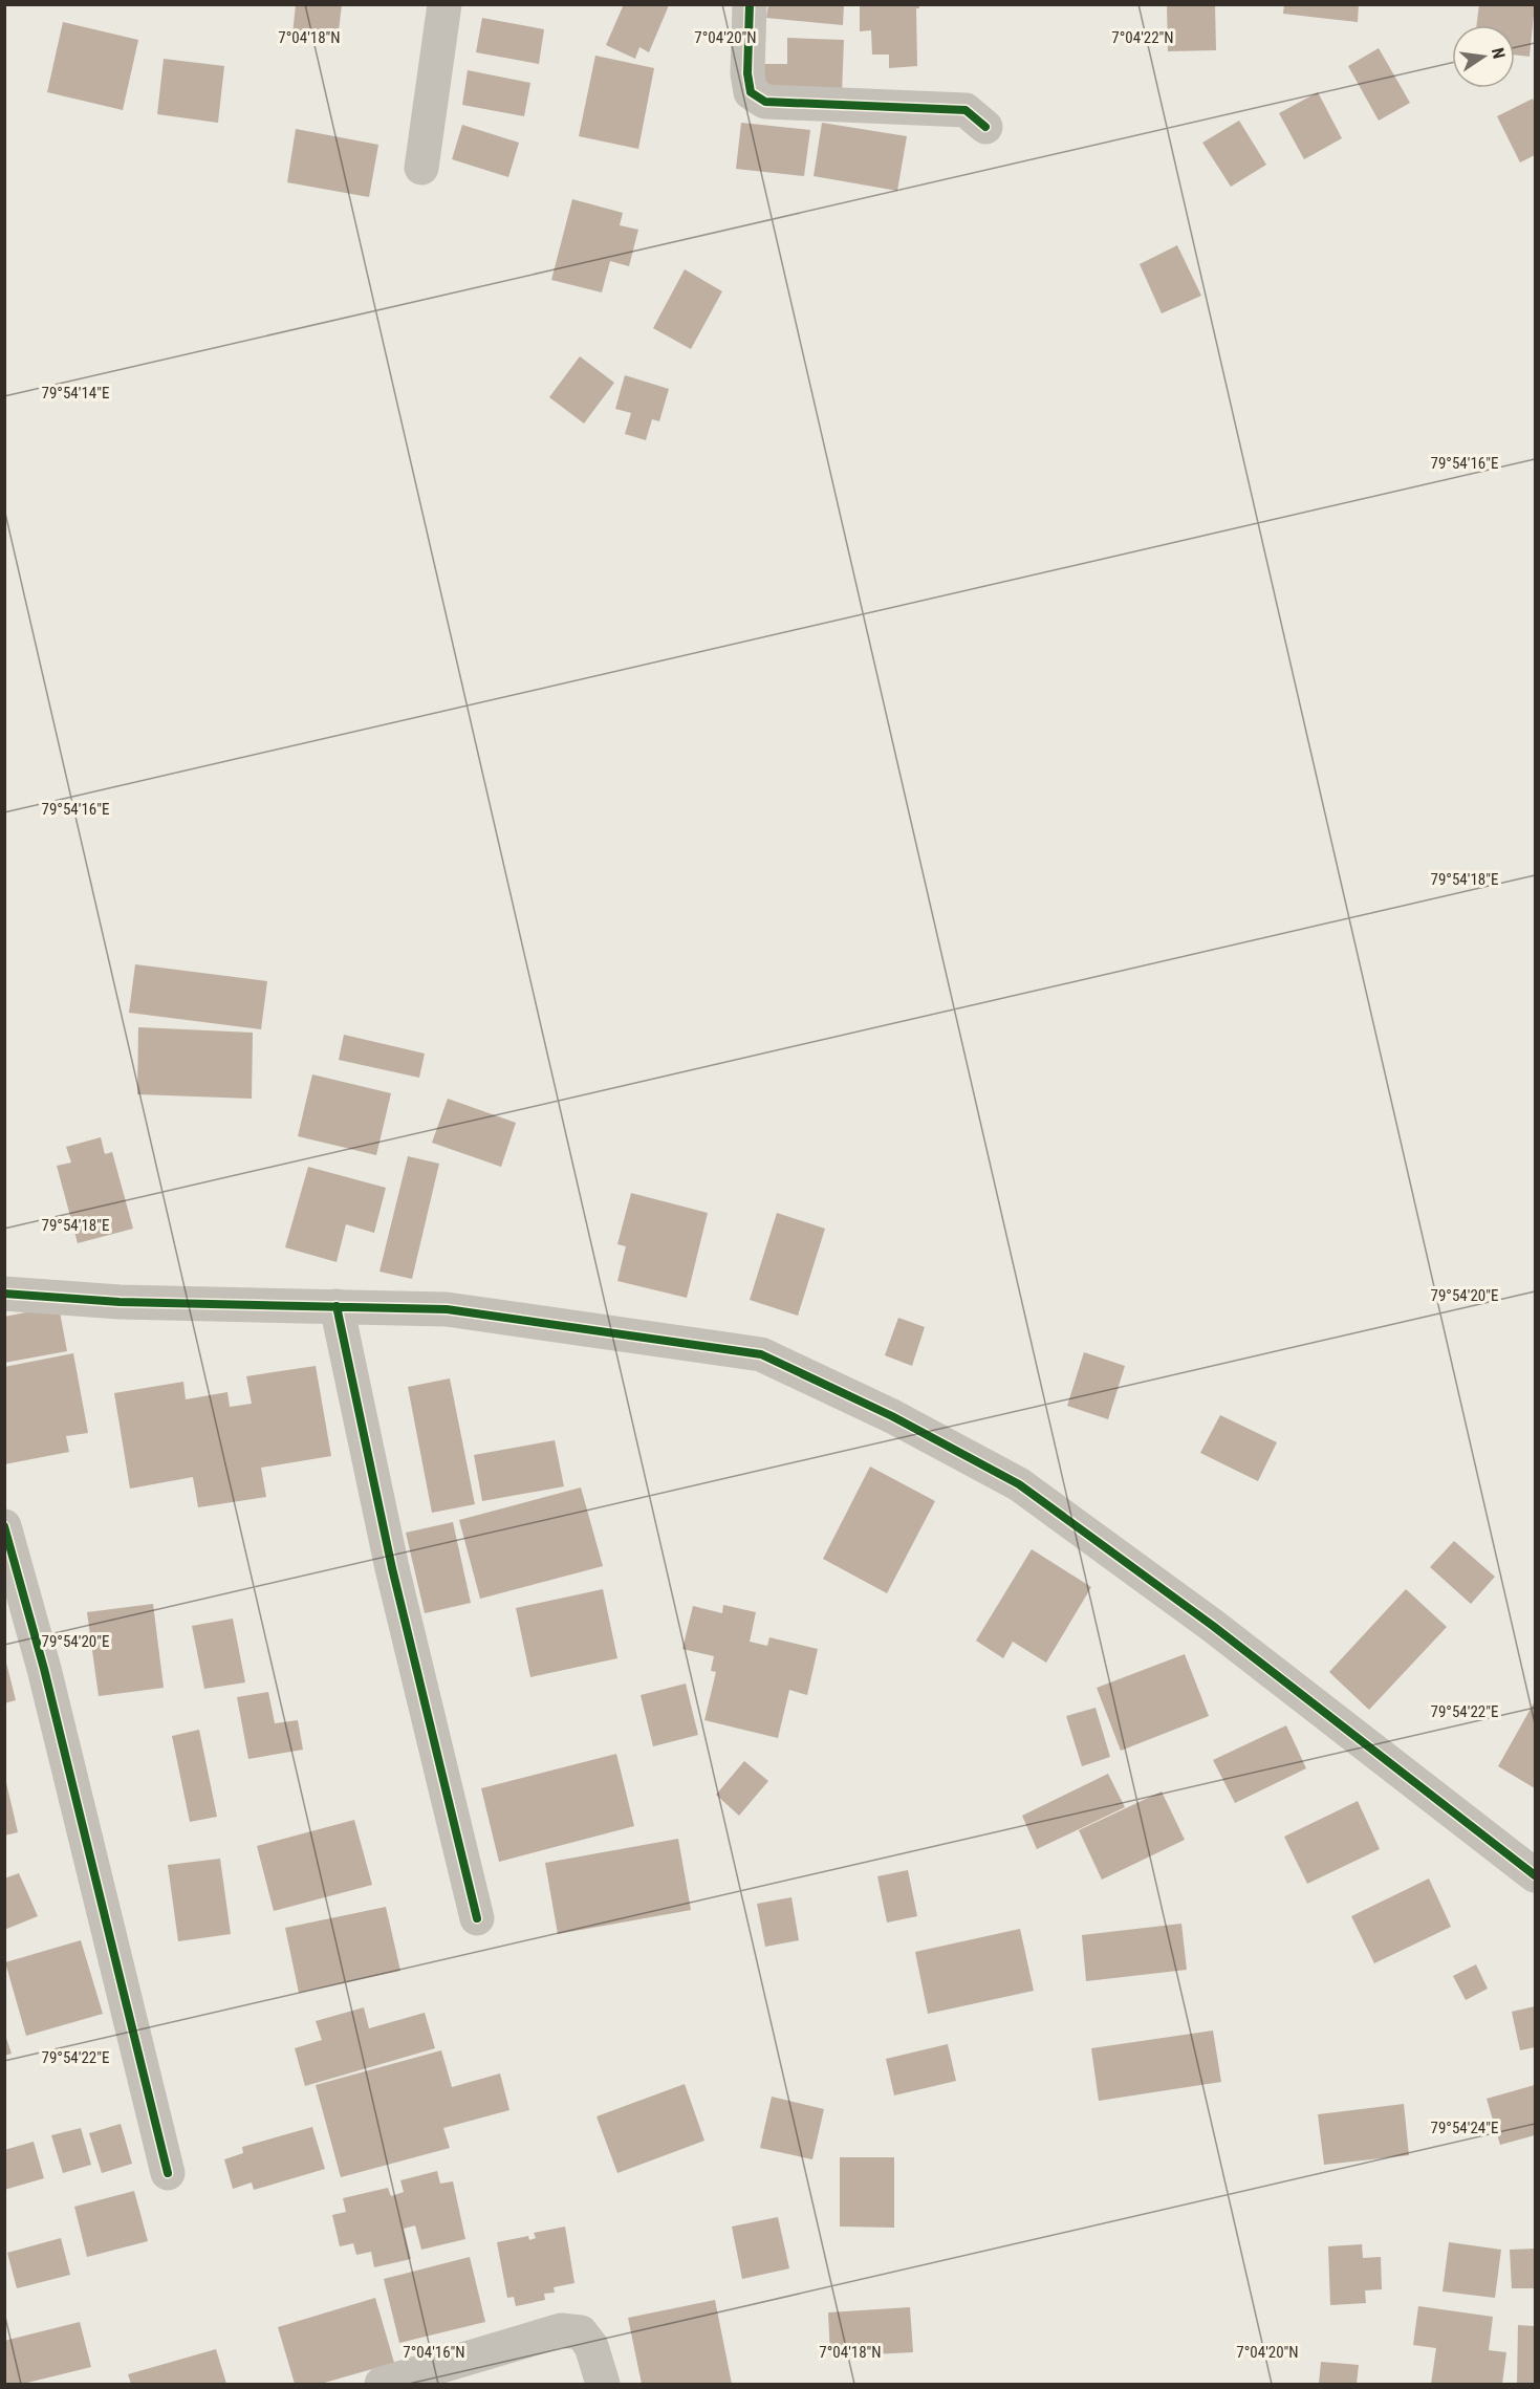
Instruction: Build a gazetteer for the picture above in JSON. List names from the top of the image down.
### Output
{
  "north": "right",
  "coordinates": [
    "7°04'18\"N",
    "7°04'20\"N",
    "7°04'22\"N",
    "79°54'14\"E",
    "79°54'16\"E",
    "79°54'18\"E",
    "79°54'20\"E",
    "79°54'22\"E",
    "79°54'24\"E",
    "7°04'16\"N"
  ]
}
